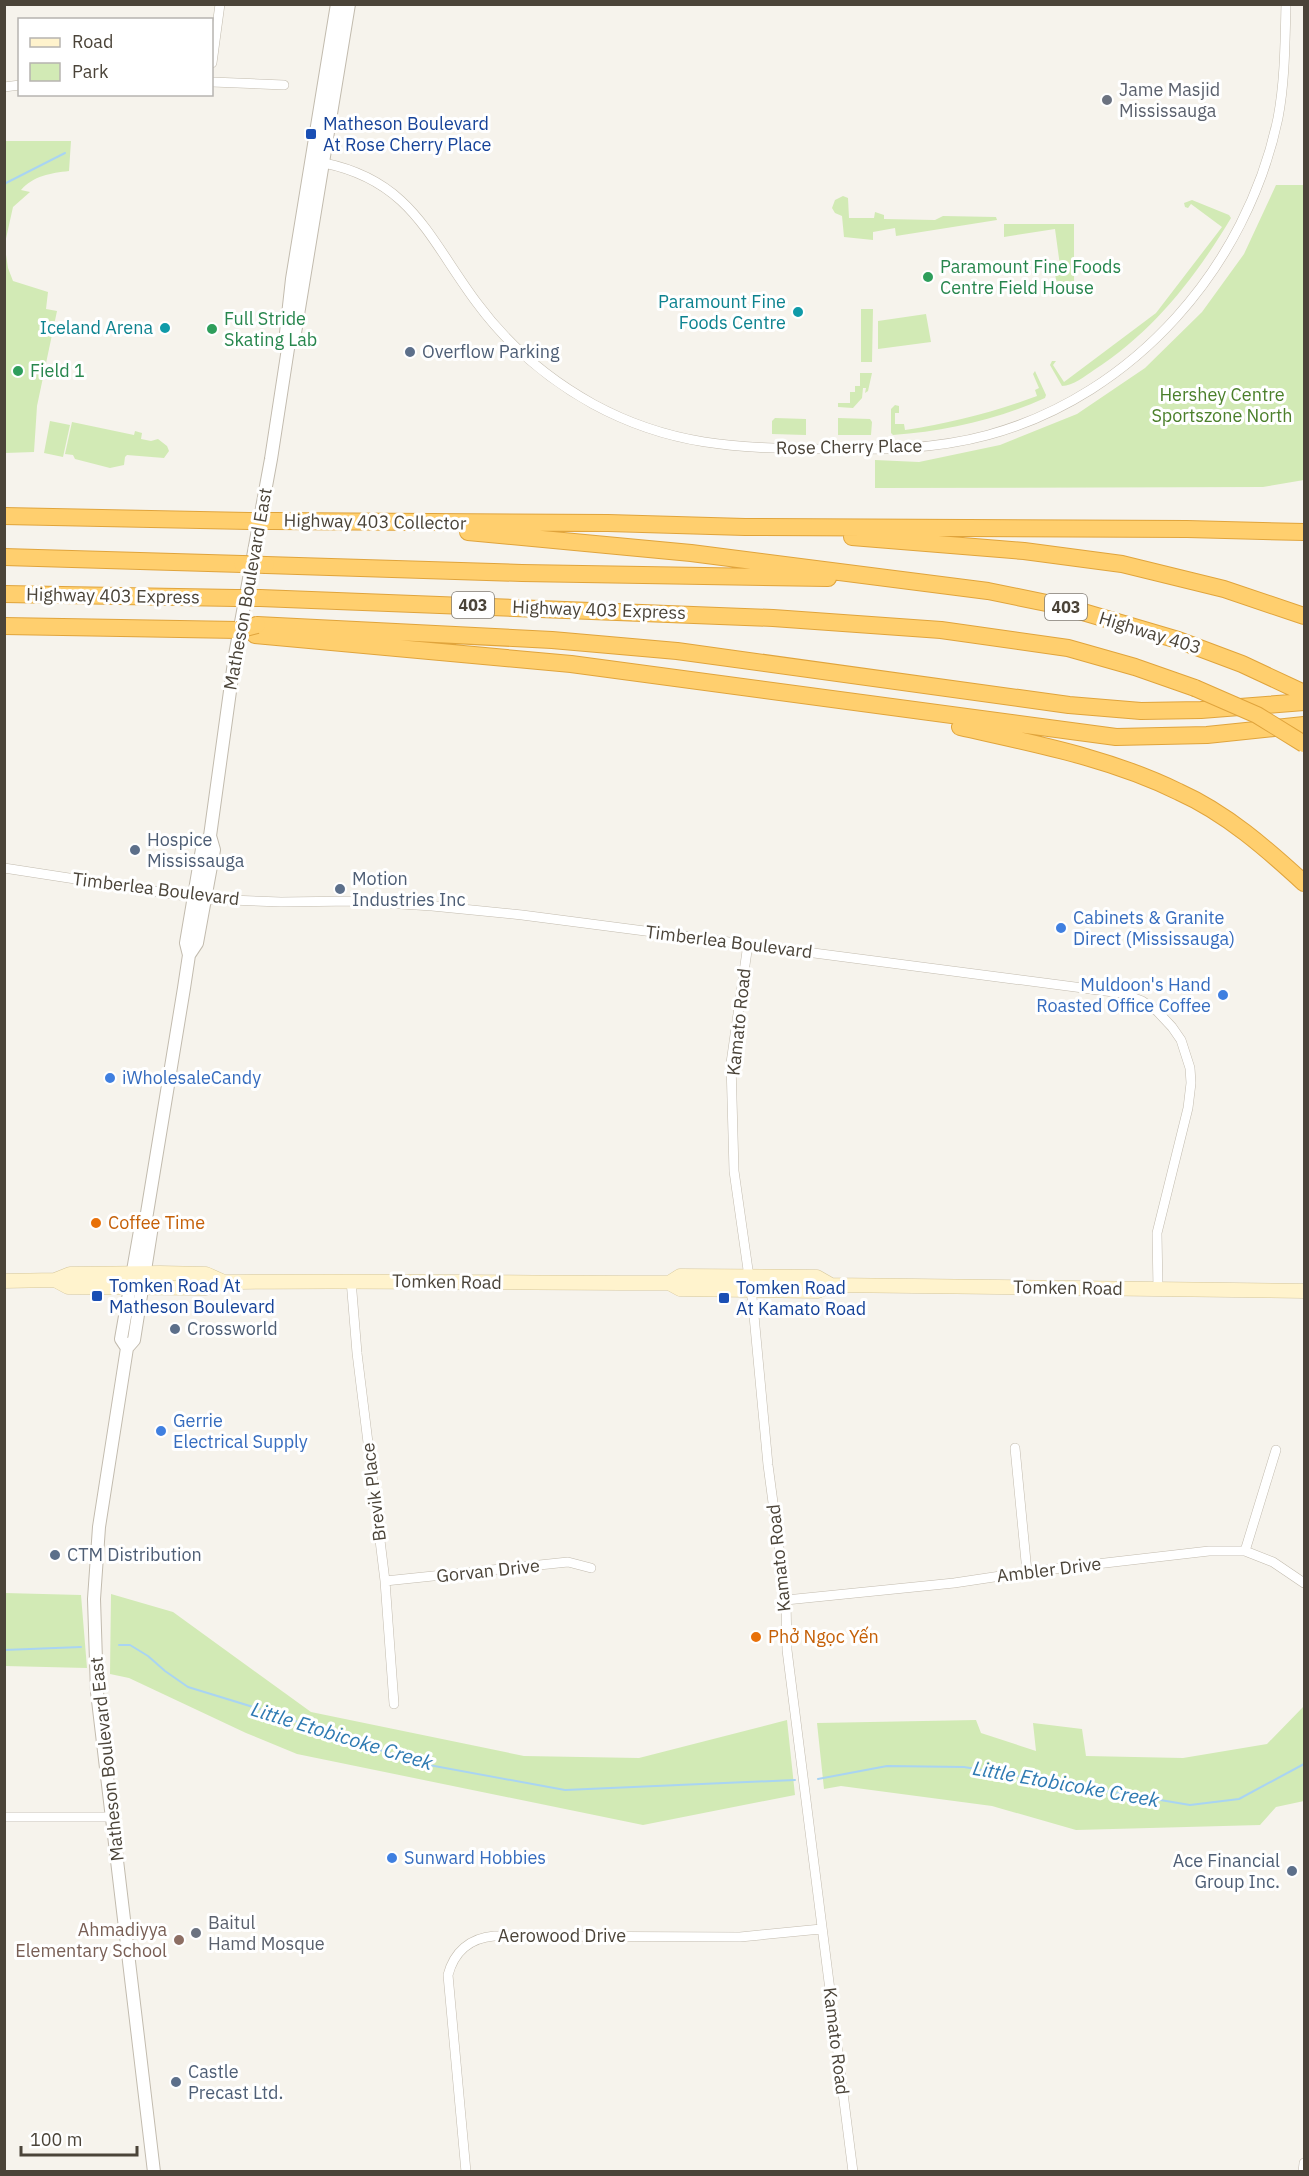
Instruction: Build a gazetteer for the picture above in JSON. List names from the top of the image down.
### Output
{
  "streets": {
    "highway": [
      "Highway 403 Collector",
      "Highway 403 Express",
      "403",
      "Highway 403"
    ],
    "main road": ["Tomken Road"],
    "street": [
      "Rose Cherry Place",
      "Matheson Boulevard East",
      "Timberlea Boulevard",
      "Kamato Road",
      "Brevik Place",
      "Ambler Drive",
      "Gorvan Drive",
      "Aerowood Drive"
    ]
  },
  "crossings": [
    ["Rose Cherry Place", "Matheson Boulevard East"],
    ["Matheson Boulevard East", "Timberlea Boulevard"],
    ["Matheson Boulevard East", "Tomken Road"],
    ["Highway 403 Express", "Highway 403"],
    ["Timberlea Boulevard", "Kamato Road"],
    ["Timberlea Boulevard", "Tomken Road"],
    ["Kamato Road", "Tomken Road"],
    ["Kamato Road", "Ambler Drive"],
    ["Kamato Road", "Aerowood Drive"],
    ["Tomken Road", "Brevik Place"],
    ["Brevik Place", "Gorvan Drive"]
  ],
  "water": ["Little Etobicoke Creek"],
  "parks": ["Hershey Centre Sportszone North"],
  "places": {
    "other": [
      "Jame Masjid Mississauga",
      "Paramount Fine Foods Centre Field House",
      "Paramount Fine Foods Centre",
      "Iceland Arena",
      "Full Stride Skating Lab",
      "Overflow Parking",
      "Field 1",
      "Hospice Mississauga",
      "Motion Industries Inc",
      "Cabinets & Granite Direct (Mississauga)",
      "Muldoon's Hand Roasted Office Coffee",
      "iWholesaleCandy",
      "Coffee Time",
      "Crossworld",
      "Gerrie Electrical Supply",
      "CTM Distribution",
      "Phở Ngọc Yến",
      "Sunward Hobbies",
      "Ace Financial Group Inc.",
      "Baitul Hamd Mosque",
      "Ahmadiyya Elementary School",
      "Castle Precast Ltd."
    ],
    "transit": ["Matheson Boulevard At Rose Cherry Place", "Tomken Road At Matheson Boulevard", "Tomken Road At Kamato Road"]
  },
  "legend": ["Road", "Park"],
  "scale_bar": "100 m"
}
